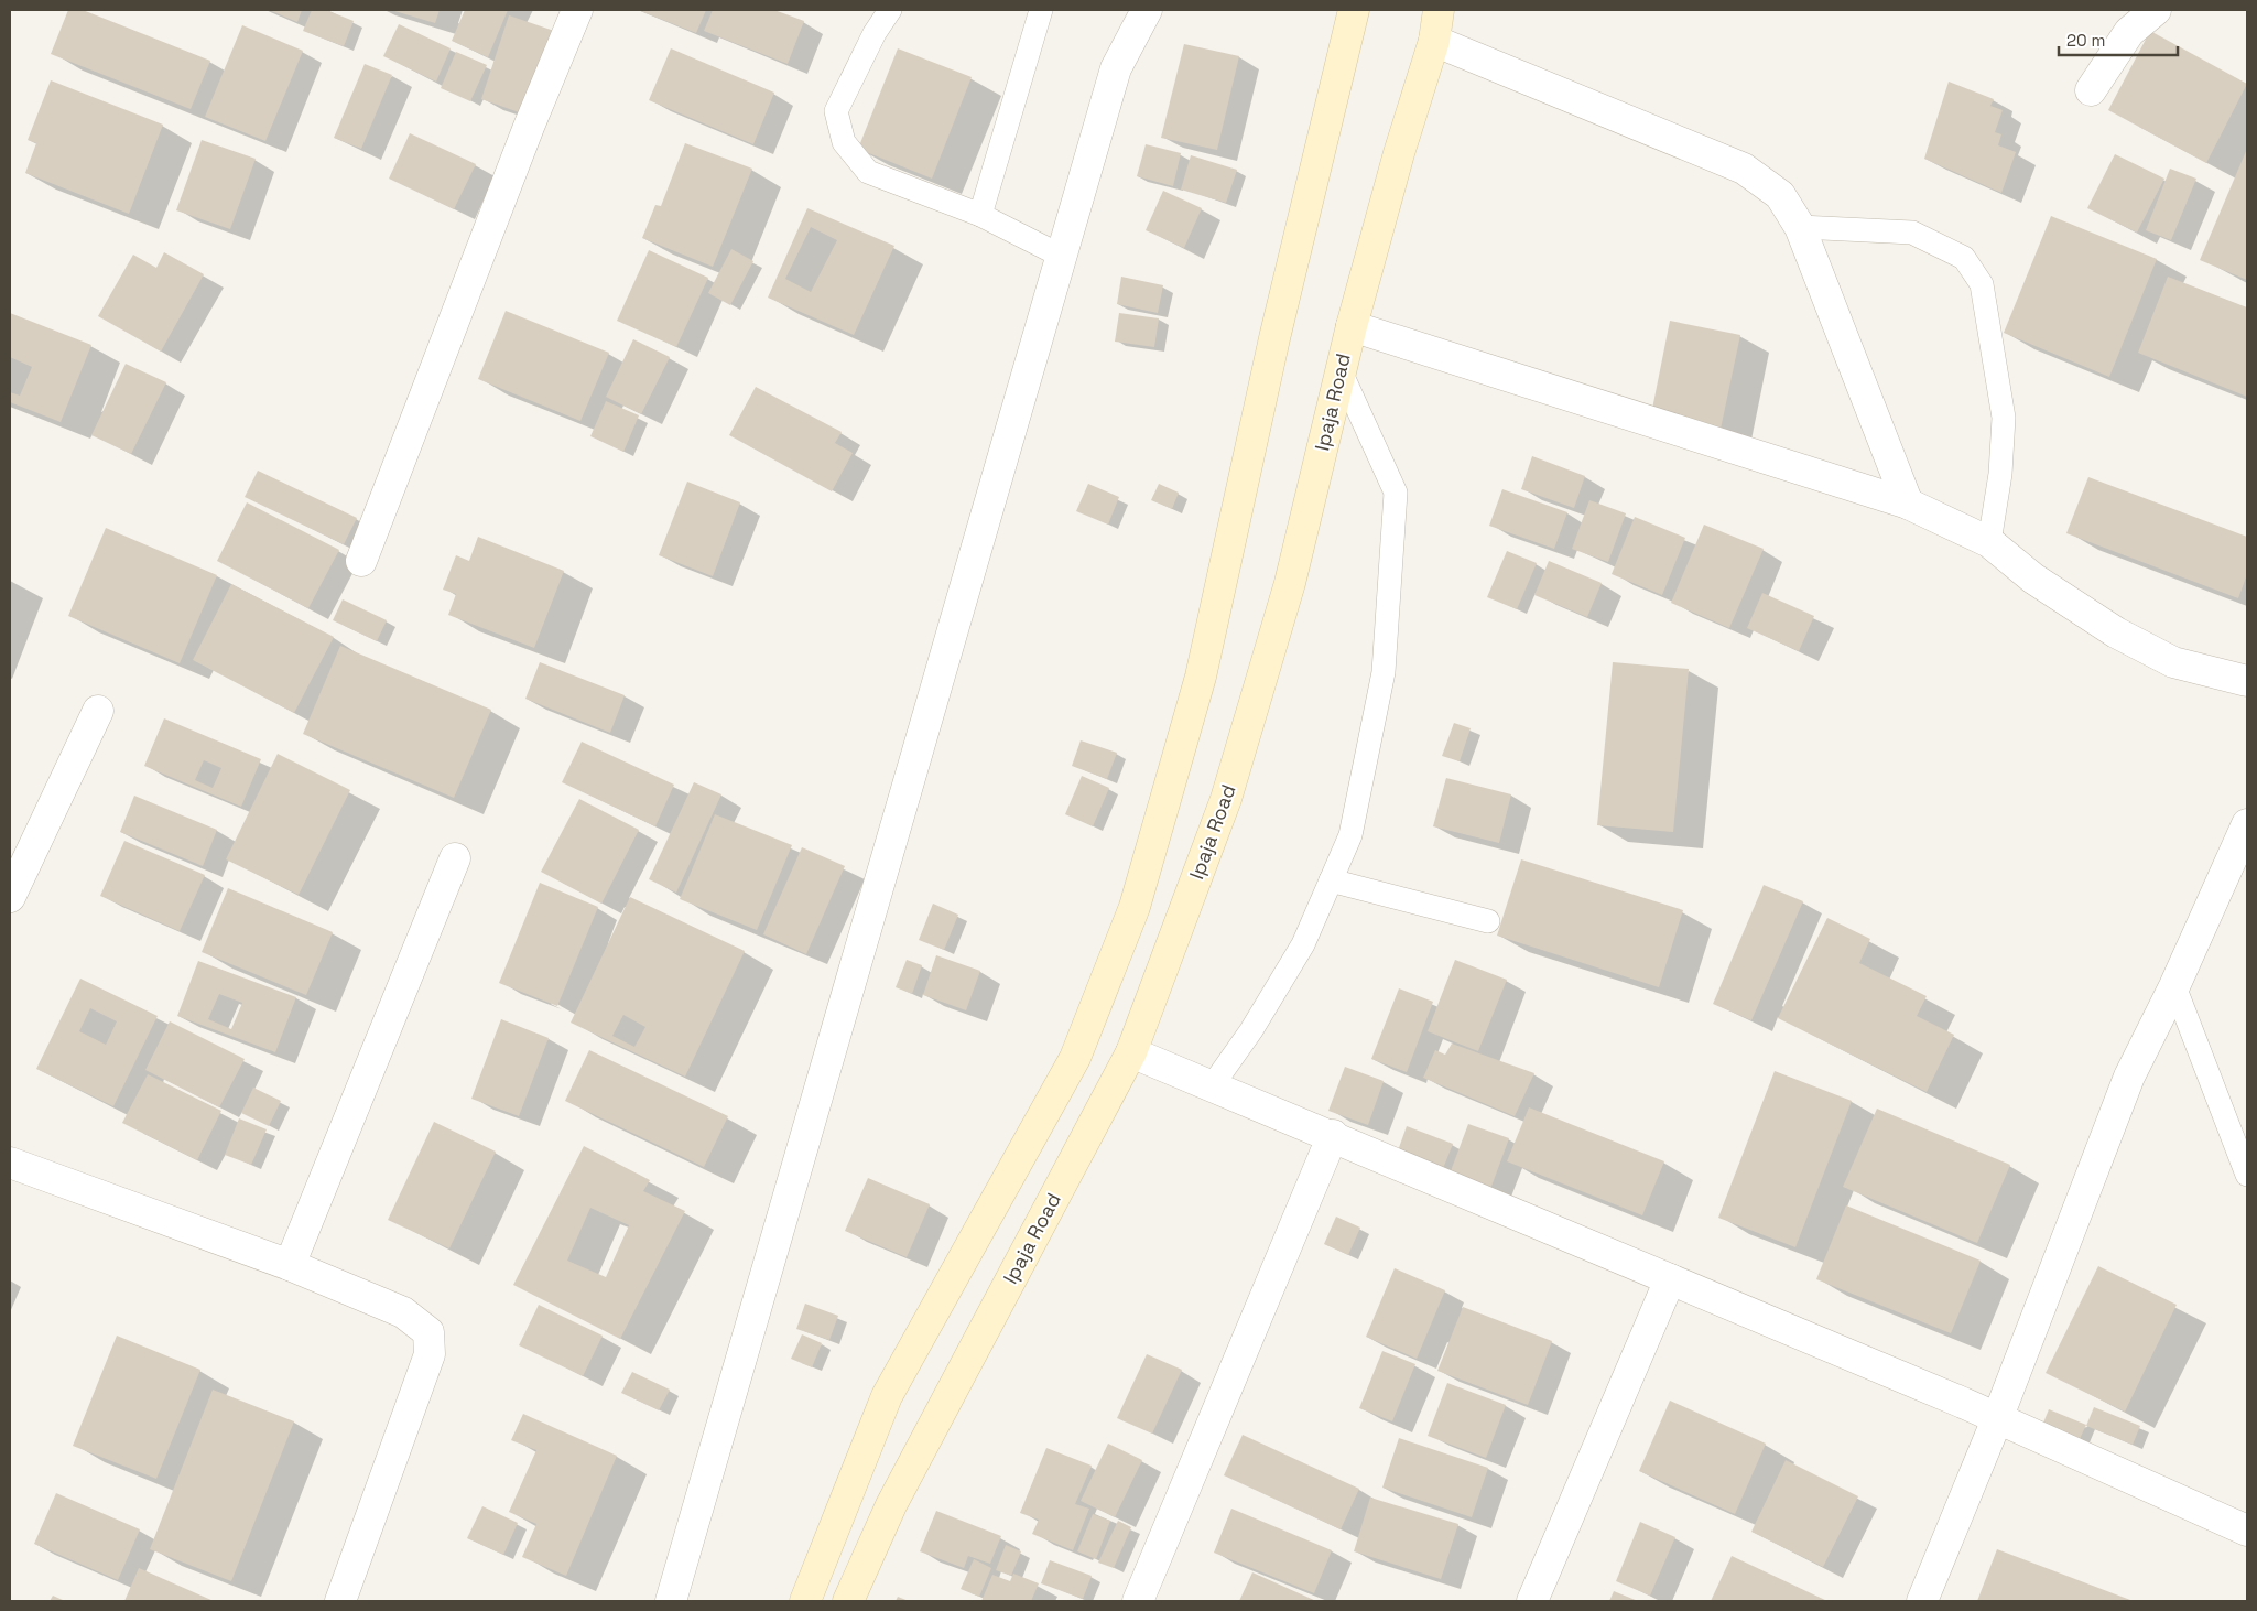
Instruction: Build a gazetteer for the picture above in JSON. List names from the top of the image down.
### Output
{
  "streets": {
    "main road": ["Ipaja Road"]
  },
  "scale_bar": "20 m"
}
